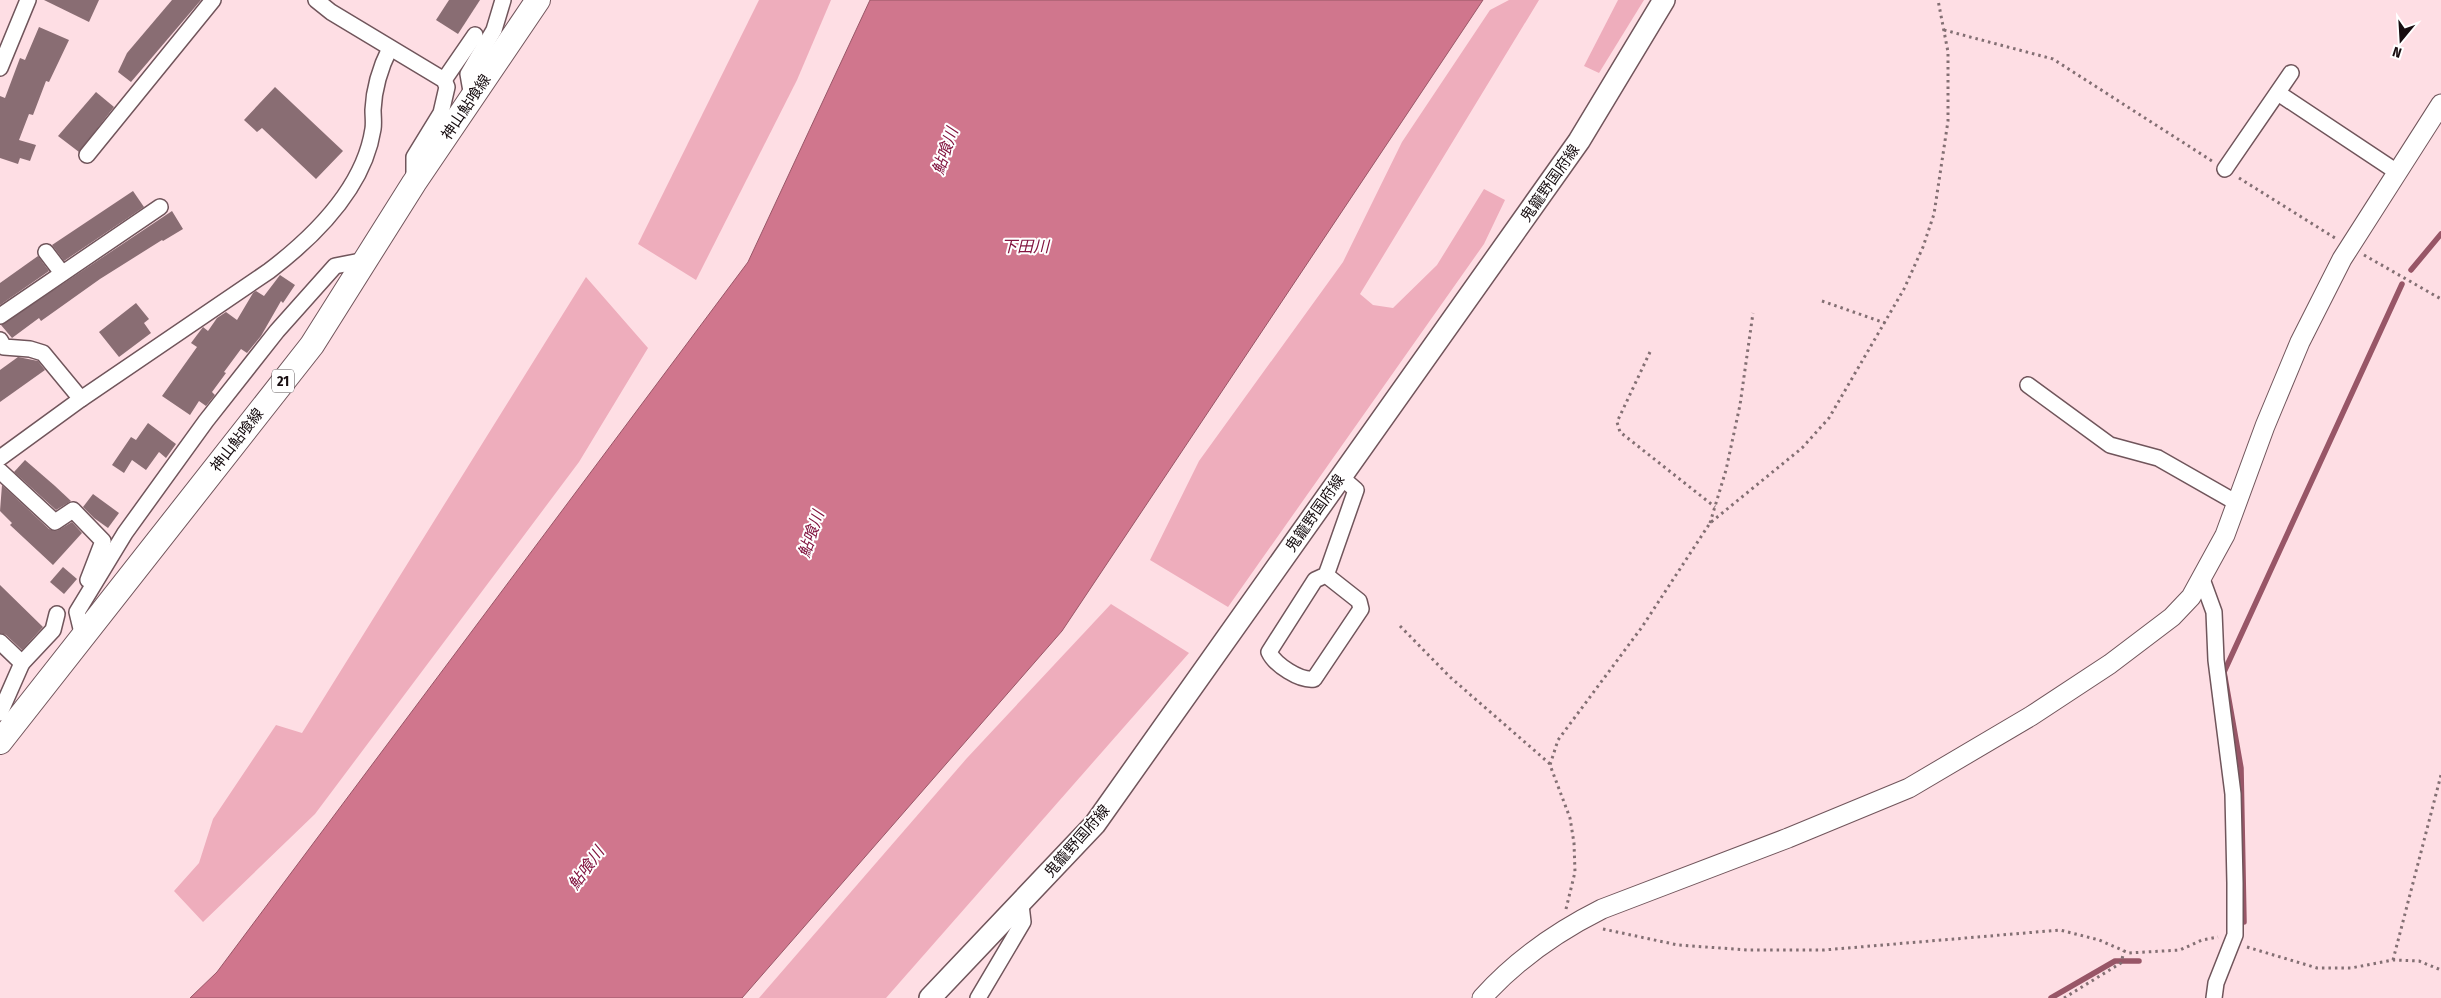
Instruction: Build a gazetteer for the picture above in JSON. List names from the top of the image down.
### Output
{
  "streets": {
    "main road": ["神山鮎喰線", "鬼籠野国府線", "21"]
  },
  "water": ["鮎喰川", "下田川"],
  "north": "bottom"
}
